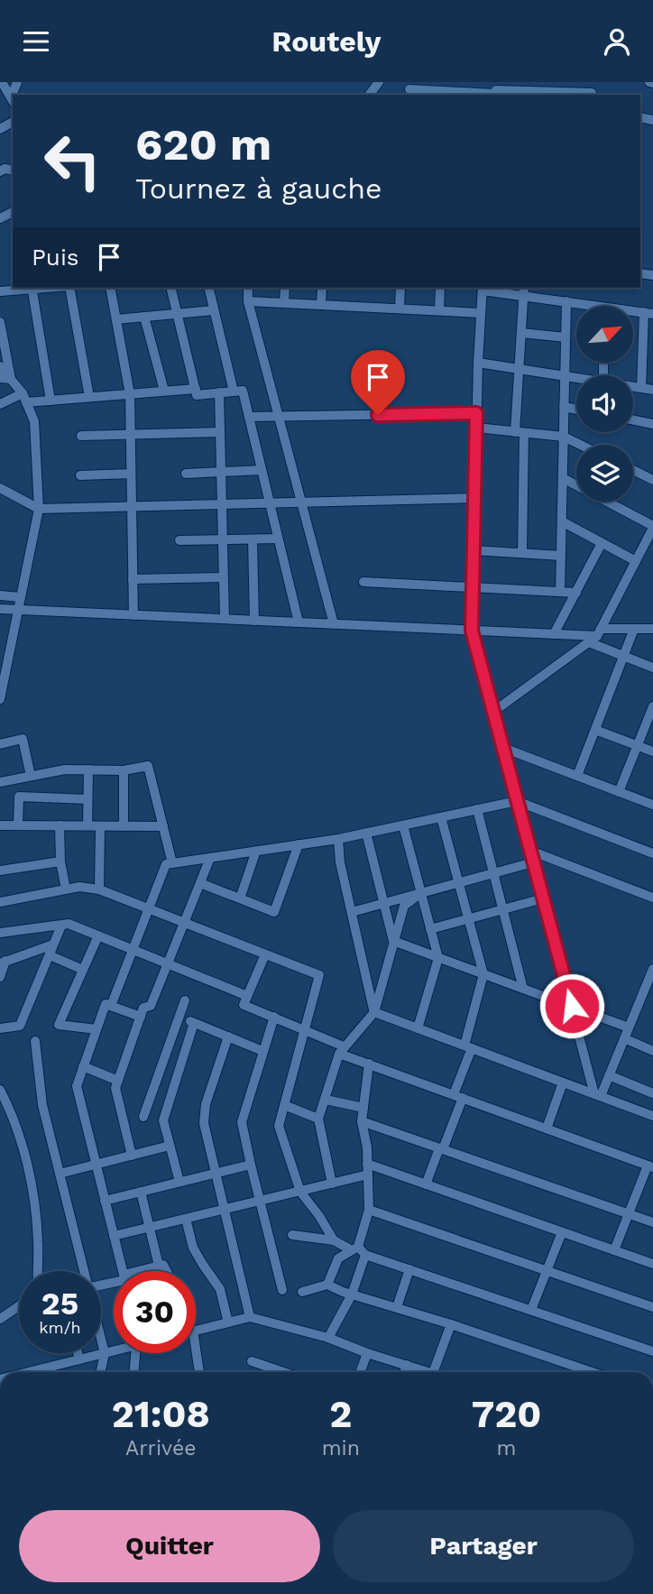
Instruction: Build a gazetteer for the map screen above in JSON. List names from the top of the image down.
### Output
{
  "north": "top right",
  "page": {
    "header": "Routely",
    "turn": ["620 m", "Tournez à gauche"],
    "then": "Puis",
    "speed": "25 km/h",
    "limit": "30",
    "eta": [
      "21:08",
      "Arrivée",
      "2",
      "min",
      "720",
      "m"
    ],
    "buttons": ["Quitter", "Partager"]
  }
}
